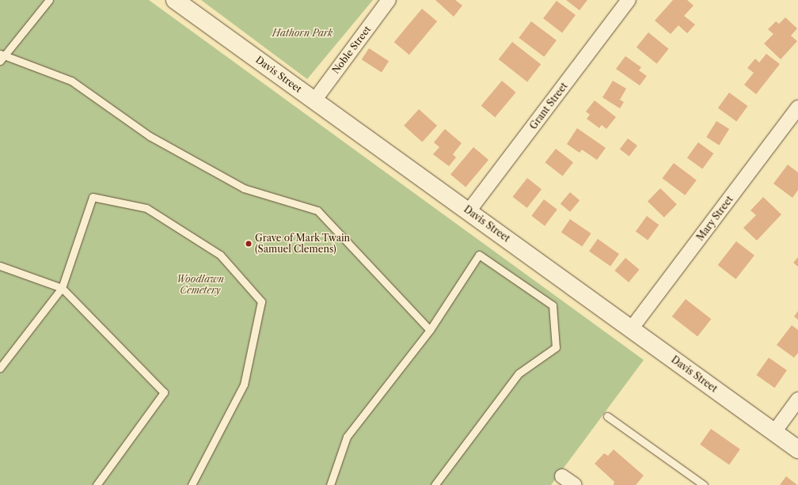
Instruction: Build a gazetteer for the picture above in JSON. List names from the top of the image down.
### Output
{
  "streets": {
    "street": [
      "Noble Street",
      "Davis Street",
      "Grant Street",
      "Mary Street"
    ]
  },
  "crossings": [
    ["Noble Street", "Davis Street"],
    ["Davis Street", "Grant Street"],
    ["Davis Street", "Mary Street"]
  ],
  "parks": ["Hathorn Park", "Woodlawn Cemetery"],
  "places": ["Grave of Mark Twain (Samuel Clemens)"]
}
